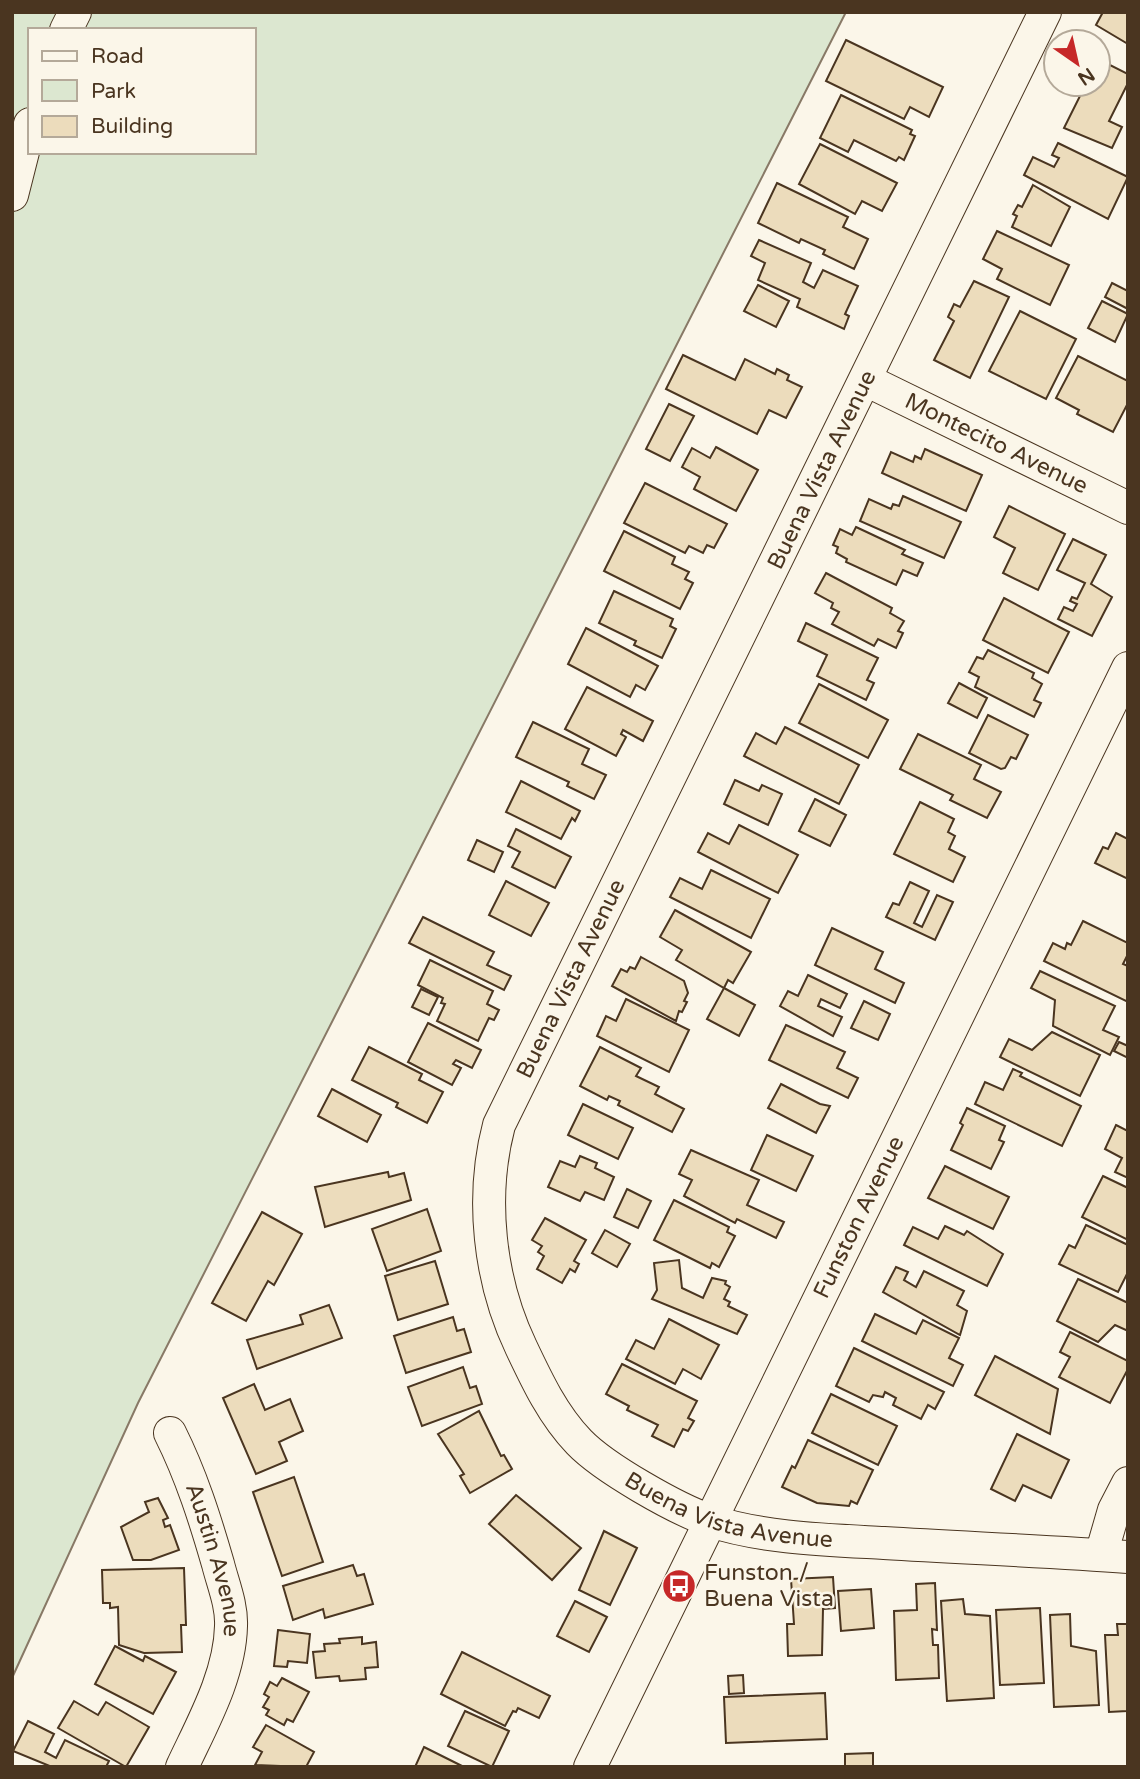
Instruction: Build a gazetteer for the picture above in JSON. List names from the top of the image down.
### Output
{
  "streets": {
    "street": [
      "Montecito Avenue",
      "Buena Vista Avenue",
      "Funston Avenue",
      "Austin Avenue"
    ]
  },
  "crossings": [
    ["Montecito Avenue", "Buena Vista Avenue"],
    ["Buena Vista Avenue", "Funston Avenue"]
  ],
  "places": {
    "bus stop": ["Funston / Buena Vista"]
  },
  "legend": ["Road", "Park", "Building"],
  "north": "bottom right"
}
